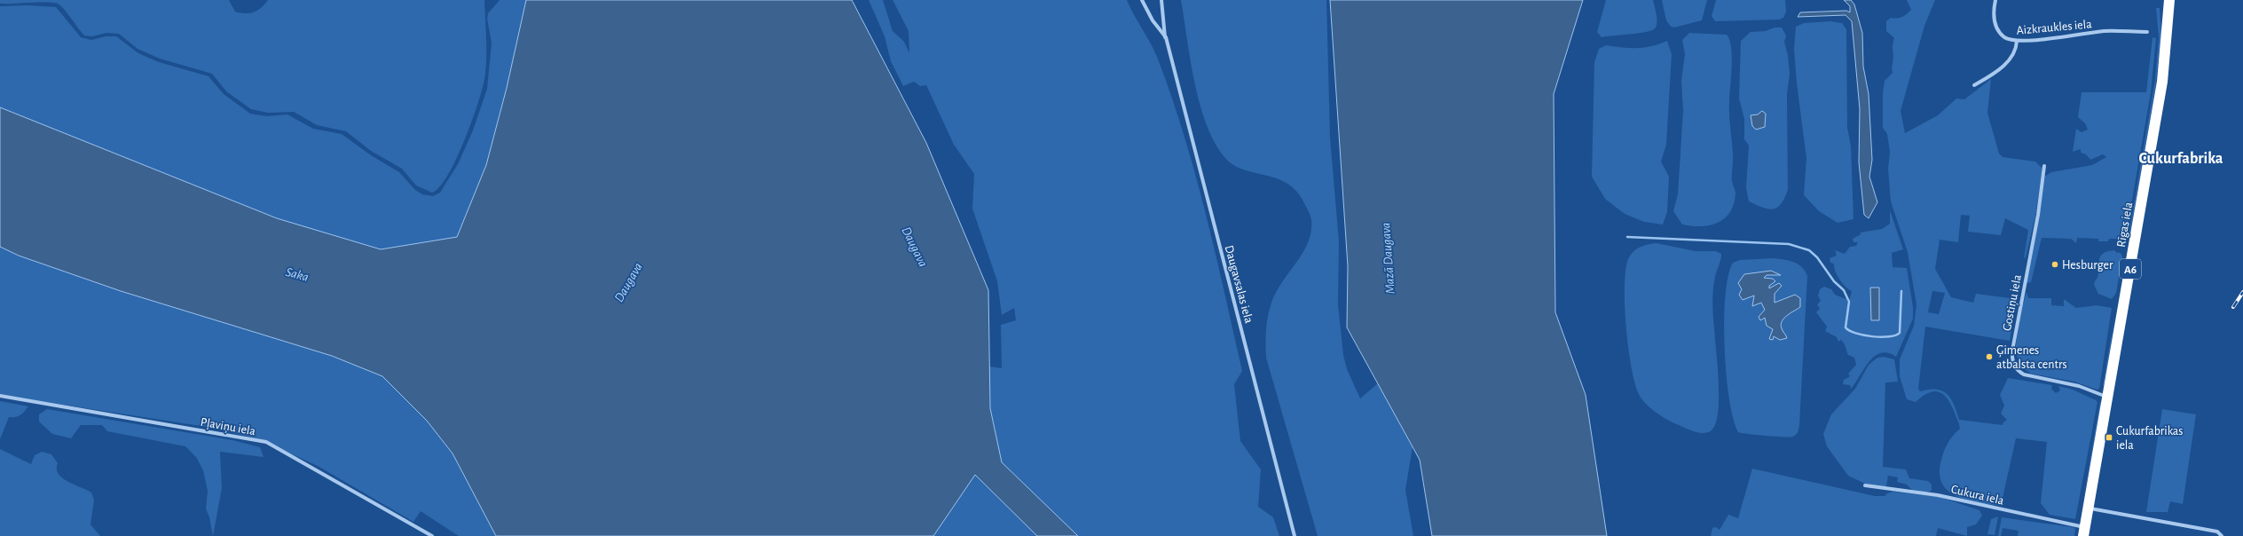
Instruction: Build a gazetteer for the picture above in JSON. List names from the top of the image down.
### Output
{
  "streets": {
    "highway": ["Rīgas iela", "A6"],
    "street": [
      "Aizkraukles iela",
      "Daugavsalas iela",
      "Gostiņu iela",
      "Pļaviņu iela",
      "Cukura iela"
    ]
  },
  "crossings": [
    ["Rīgas iela", "Gostiņu iela"],
    ["Rīgas iela", "Cukura iela"]
  ],
  "districts": ["Cukurfabrika"],
  "water": ["Daugava", "Mazā Daugava", "Saka"],
  "places": {
    "other": ["Hesburger", "Ģimenes atbalsta centrs"],
    "transit": ["Cukurfabrikas iela"]
  }
}
